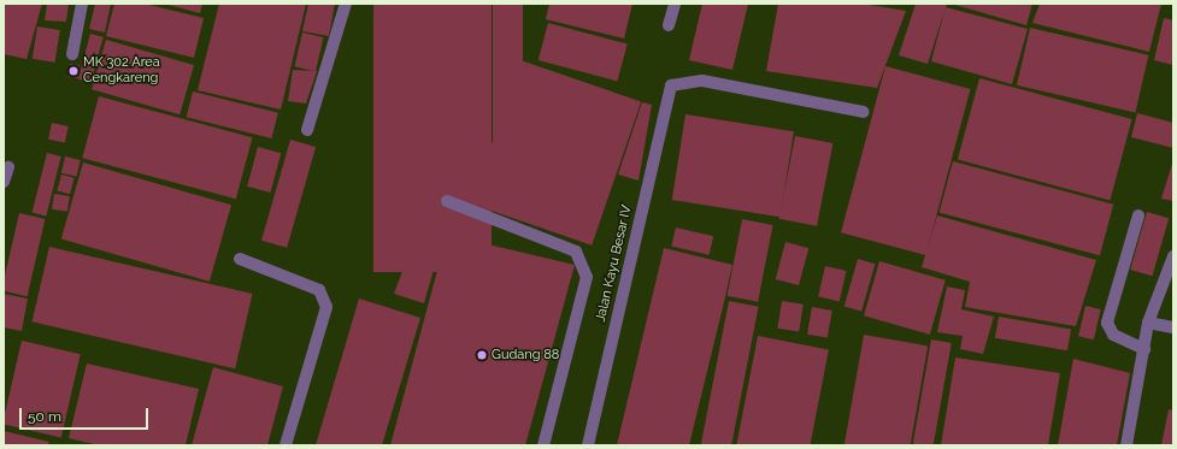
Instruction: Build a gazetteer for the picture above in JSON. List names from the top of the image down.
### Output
{
  "streets": {
    "street": ["Jalan Kayu Besar IV"]
  },
  "places": ["MK 302 Area Cengkareng", "Gudang 88"],
  "scale_bar": "50 m"
}
